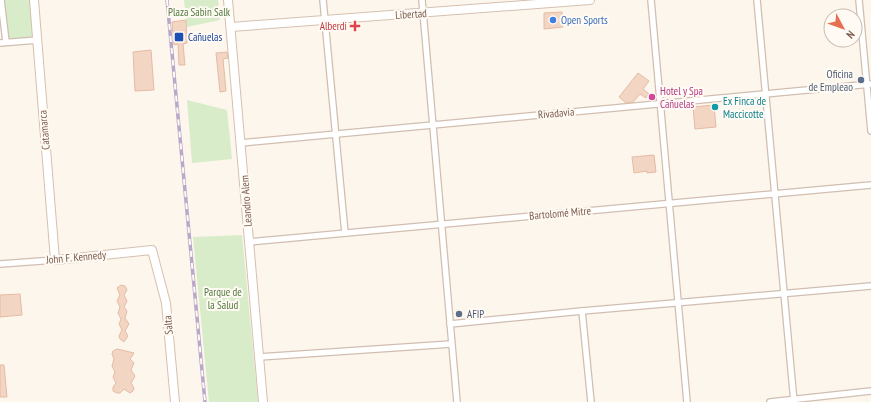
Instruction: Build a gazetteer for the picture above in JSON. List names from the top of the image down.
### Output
{
  "streets": {
    "street": [
      "Libertad",
      "Rivadavia",
      "Catamarca",
      "Leandro Alem",
      "Bartolomé Mitre",
      "John F. Kennedy",
      "Salta"
    ]
  },
  "crossings": [
    ["Libertad", "Leandro Alem"],
    ["Rivadavia", "Leandro Alem"],
    ["Catamarca", "John F. Kennedy"],
    ["Leandro Alem", "Bartolomé Mitre"],
    ["John F. Kennedy", "Salta"]
  ],
  "parks": ["Plaza Sabin Salk", "Parque de la Salud"],
  "places": {
    "other": [
      "Open Sports",
      "Oficina de Empleao",
      "Hotel y Spa Cañuelas",
      "Ex Finca de Maccicotte",
      "AFIP"
    ],
    "health": ["Alberdi"],
    "transit": ["Cañuelas"]
  },
  "north": "bottom right"
}
